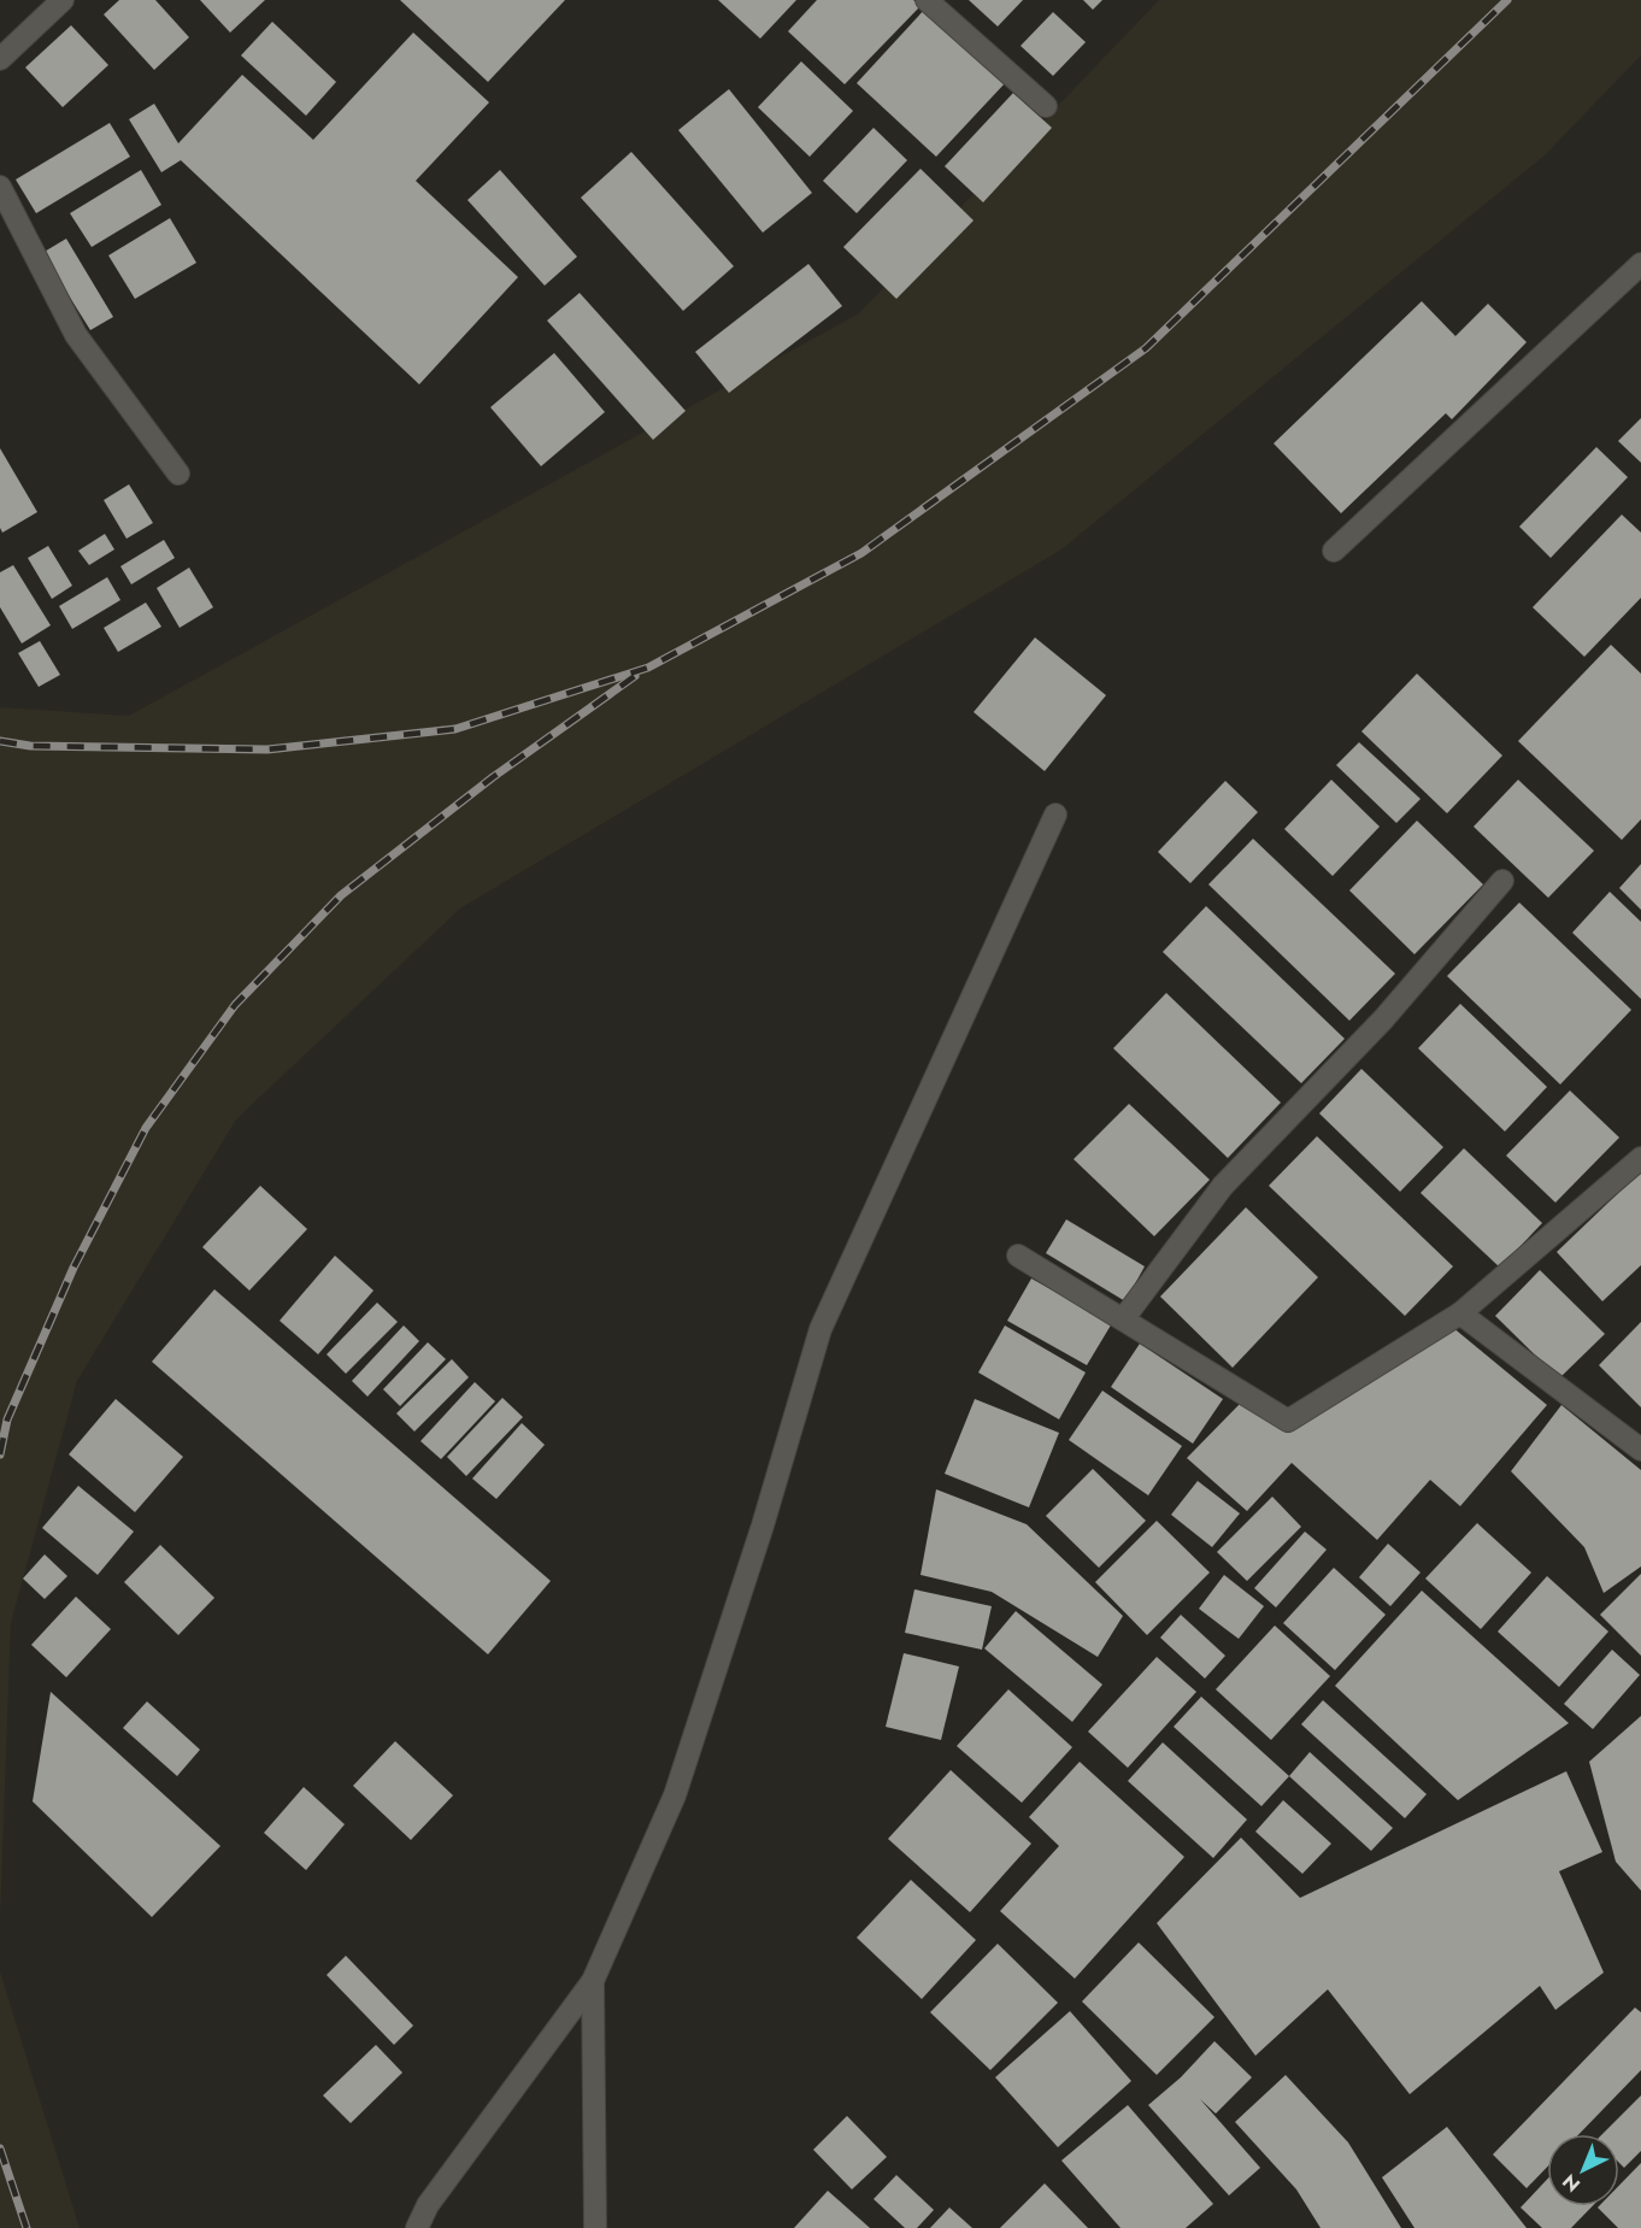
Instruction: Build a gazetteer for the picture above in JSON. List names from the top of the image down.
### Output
{
  "north": "bottom left"
}
